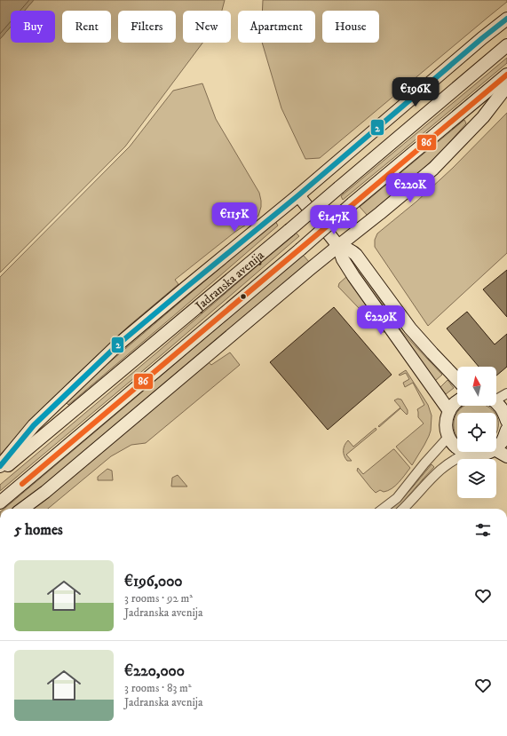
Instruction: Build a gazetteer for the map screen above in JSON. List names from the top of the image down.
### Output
{
  "streets": {
    "main road": ["Jadranska avenija"]
  },
  "lines": ["transit line 2", "transit line 86"],
  "north": "top",
  "page": {
    "chip": [
      "Buy",
      "Rent",
      "Filters",
      "New",
      "Apartment",
      "House"
    ],
    "price": [
      "€196K",
      "€220K",
      "€115K",
      "€147K",
      "€229K"
    ],
    "heading": "5 homes",
    "list": [
      {
        "name": "€196,000",
        "note": "3 rooms · 92 m² · Jadranska avenija"
      },
      {
        "name": "€220,000",
        "note": "3 rooms · 83 m² · Jadranska avenija"
      }
    ]
  }
}
